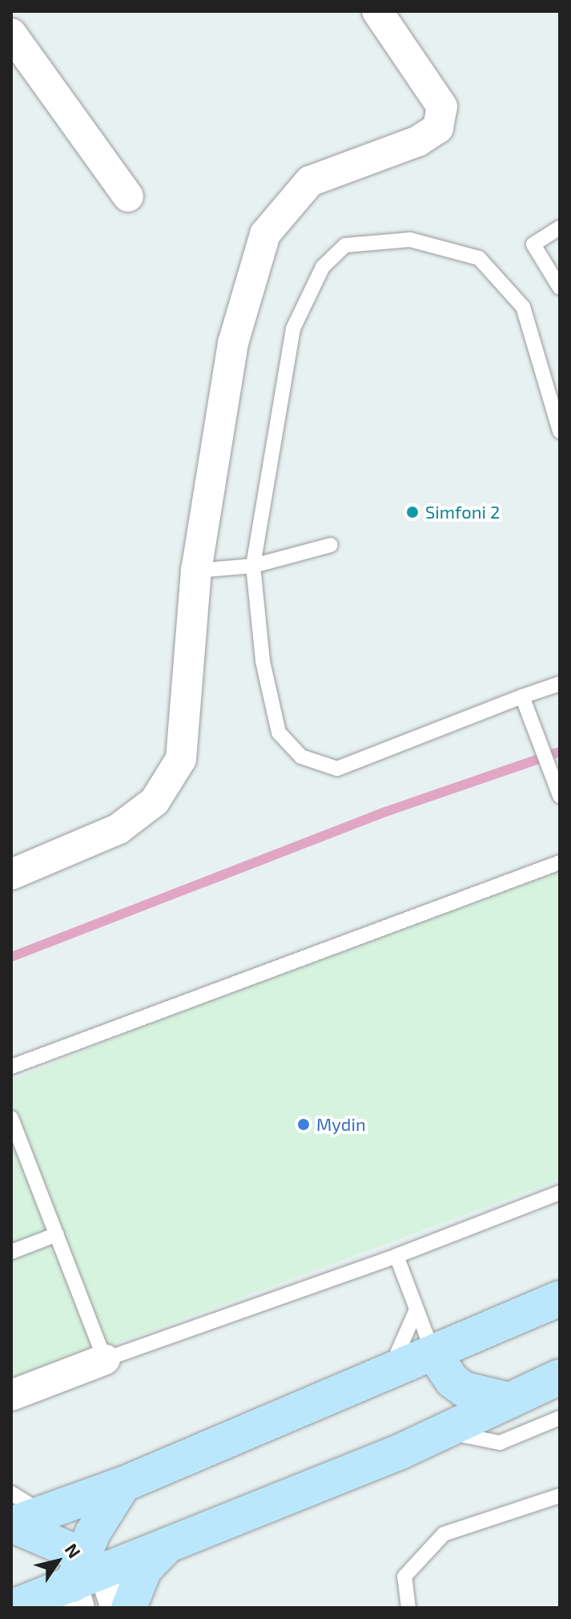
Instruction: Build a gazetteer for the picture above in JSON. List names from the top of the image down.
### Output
{
  "places": ["Simfoni 2", "Mydin"],
  "north": "top right"
}
